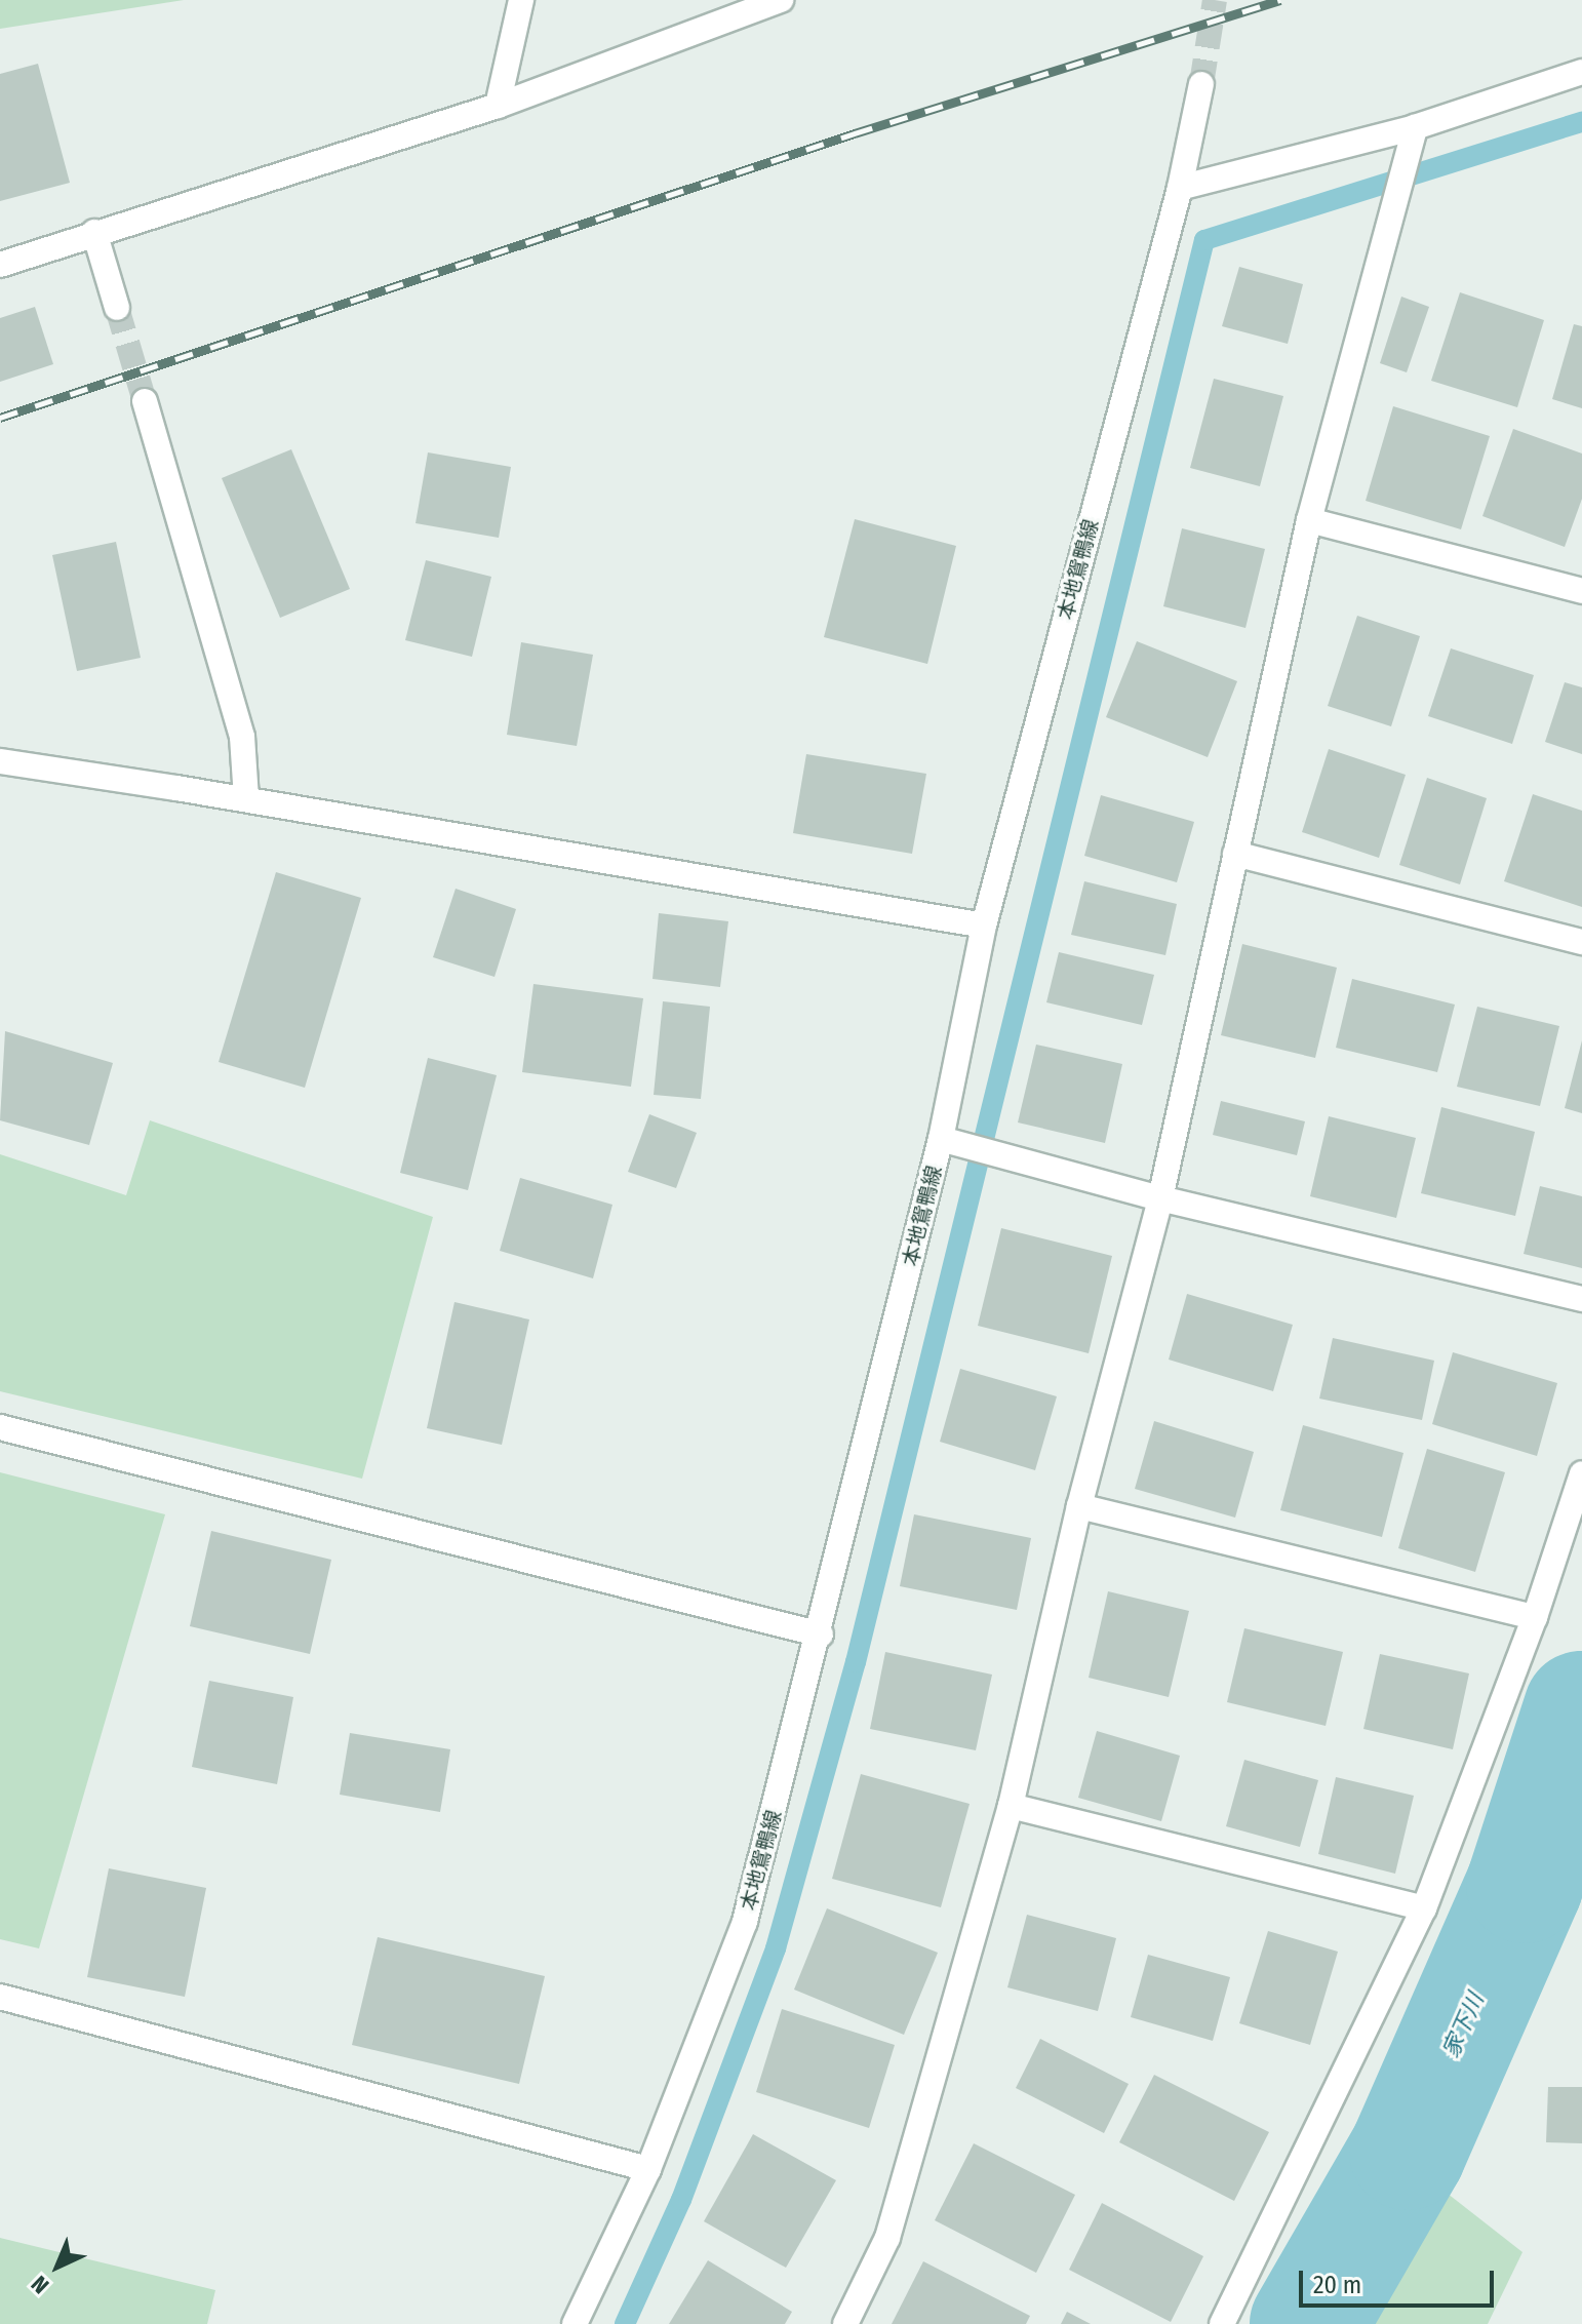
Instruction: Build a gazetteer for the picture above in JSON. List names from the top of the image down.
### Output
{
  "streets": {
    "street": ["本地鴛鴨線"]
  },
  "water": ["家下川"],
  "scale_bar": "20 m",
  "north": "bottom left"
}
